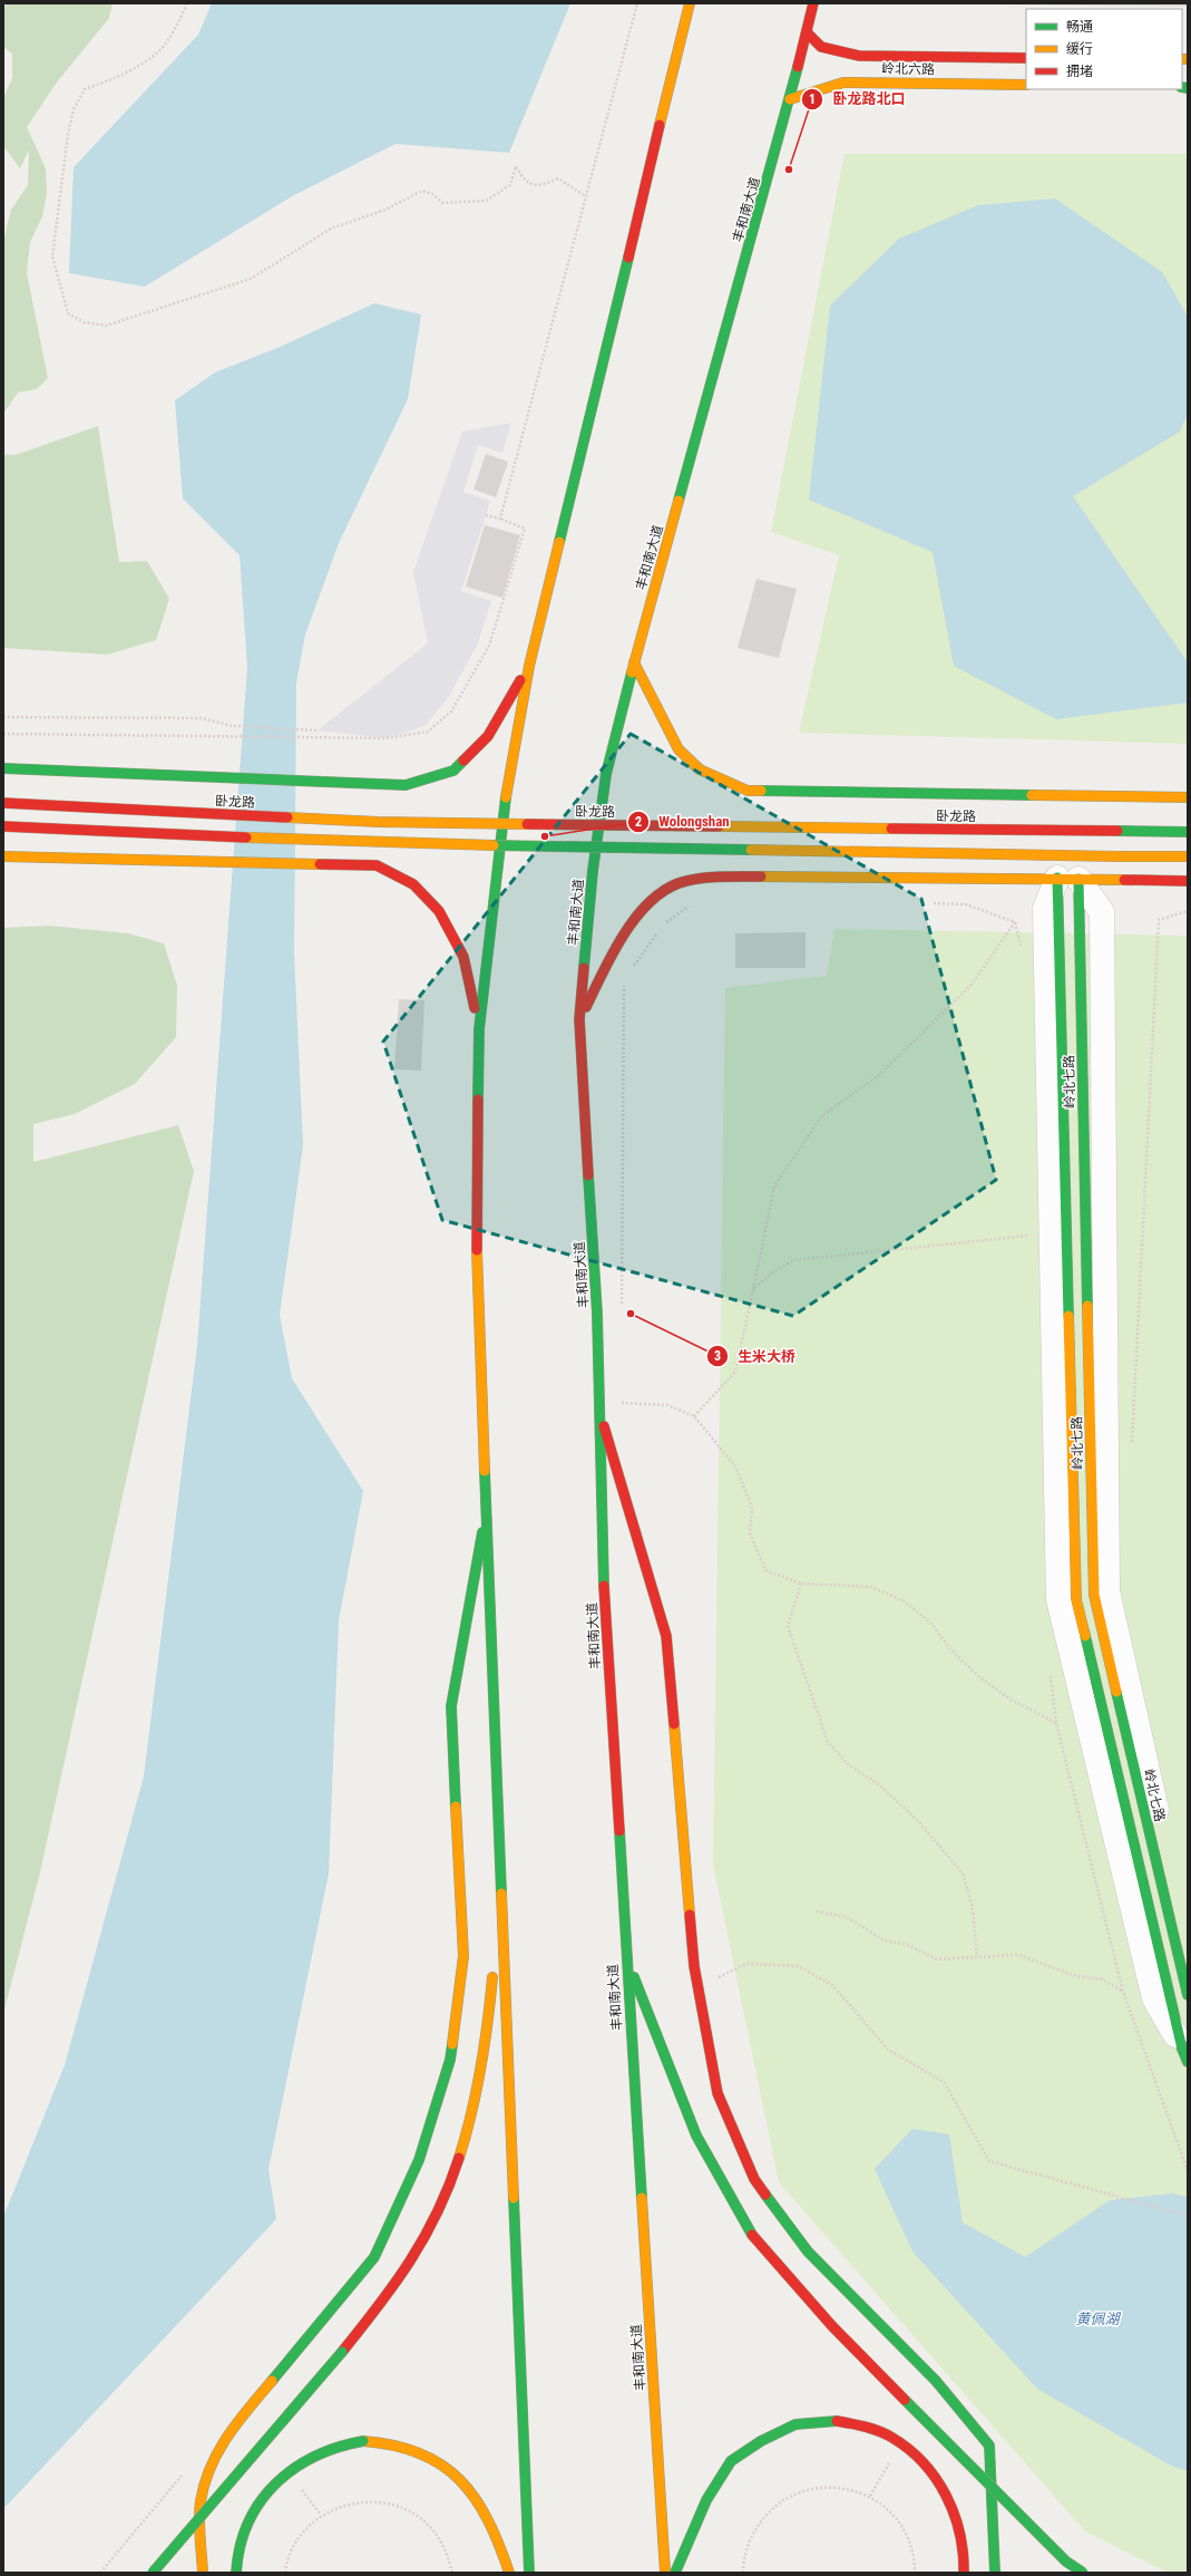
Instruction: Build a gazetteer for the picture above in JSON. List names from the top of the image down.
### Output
{
  "streets": {
    "main road": [
      "岭北六路",
      "丰和南大道",
      "卧龙路",
      "岭北七路"
    ]
  },
  "crossings": [
    ["岭北六路", "丰和南大道"],
    ["丰和南大道", "卧龙路"]
  ],
  "water": ["黄佩湖"],
  "places": ["卧龙路北口", "Wolongshan", "生米大桥"],
  "legend": ["畅通", "缓行", "拥堵"]
}
